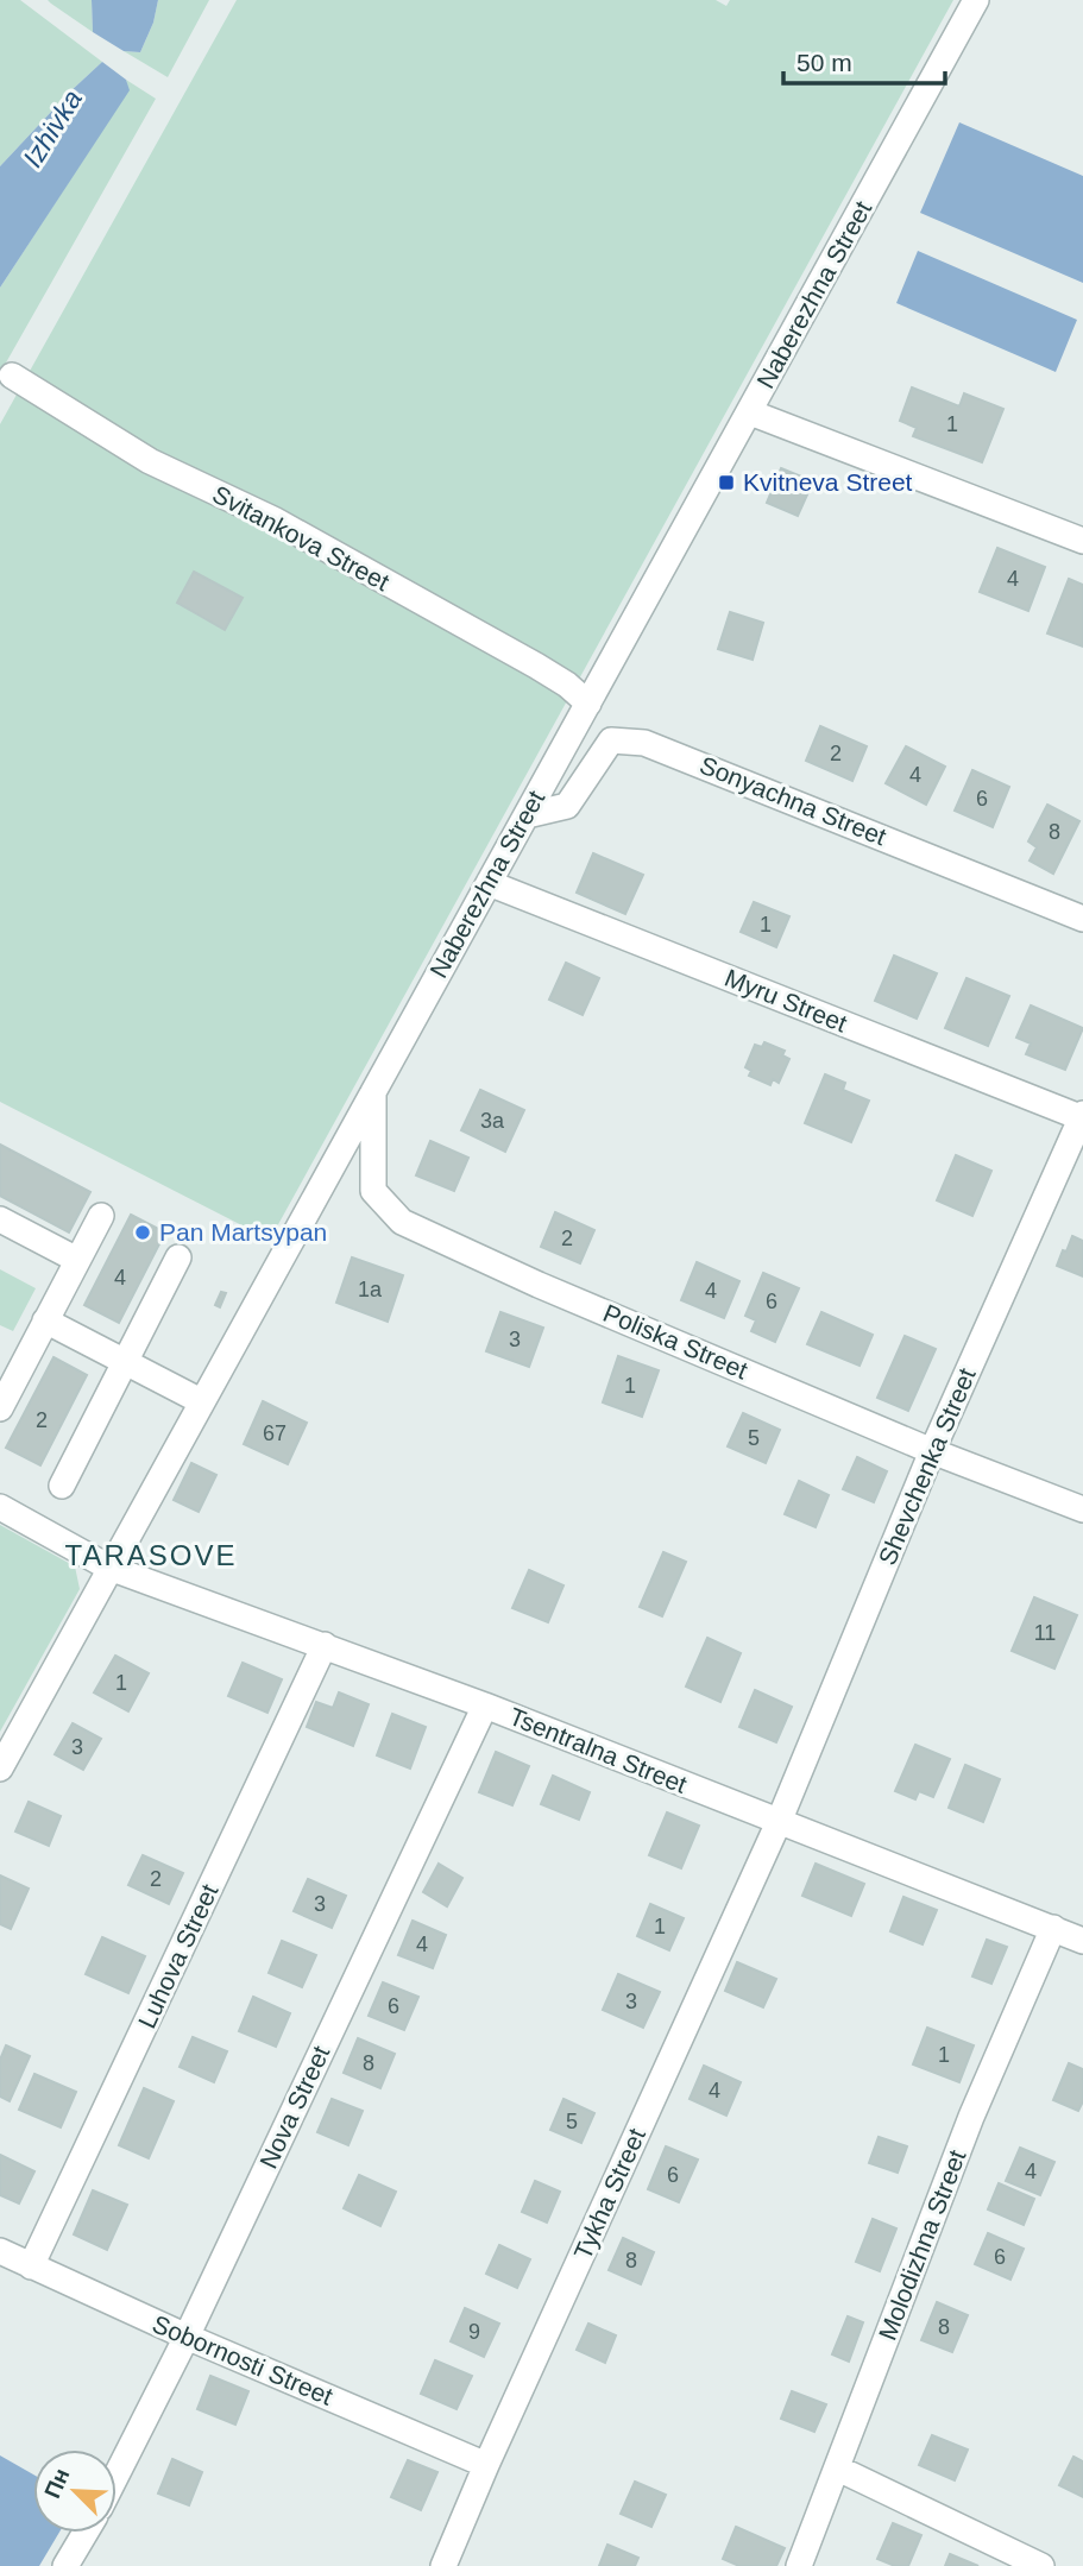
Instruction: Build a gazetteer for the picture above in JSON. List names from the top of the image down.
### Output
{
  "streets": {
    "street": [
      "Naberezhna Street",
      "Svitankova Street",
      "Sonyachna Street",
      "Myru Street",
      "Poliska Street",
      "Shevchenka Street",
      "Tsentralna Street",
      "Luhova Street",
      "Nova Street",
      "Tykha Street",
      "Molodizhna Street",
      "Sobornosti Street"
    ]
  },
  "crossings": [
    ["Naberezhna Street", "Svitankova Street"],
    ["Naberezhna Street", "Sonyachna Street"],
    ["Naberezhna Street", "Myru Street"],
    ["Naberezhna Street", "Poliska Street"],
    ["Naberezhna Street", "Tsentralna Street"],
    ["Myru Street", "Shevchenka Street"],
    ["Poliska Street", "Shevchenka Street"],
    ["Shevchenka Street", "Tsentralna Street"],
    ["Shevchenka Street", "Tykha Street"],
    ["Tsentralna Street", "Luhova Street"],
    ["Tsentralna Street", "Nova Street"],
    ["Tsentralna Street", "Tykha Street"],
    ["Tsentralna Street", "Molodizhna Street"],
    ["Luhova Street", "Sobornosti Street"],
    ["Nova Street", "Sobornosti Street"],
    ["Tykha Street", "Sobornosti Street"]
  ],
  "districts": ["TARASOVE"],
  "water": ["Izhivka"],
  "places": {
    "transit": ["Kvitneva Street"],
    "other": ["Pan Martsypan"]
  },
  "house_numbers": [
    "1",
    "4",
    "2",
    "4",
    "6",
    "8",
    "1",
    "3а",
    "2",
    "4",
    "1а",
    "4",
    "6",
    "3",
    "1",
    "2",
    "67",
    "5",
    "11",
    "1",
    "3",
    "2",
    "3",
    "1",
    "4",
    "3",
    "6",
    "1",
    "8",
    "4",
    "5",
    "4",
    "6",
    "6",
    "8",
    "8",
    "9"
  ],
  "scale_bar": "50 m",
  "north": "top left"
}
